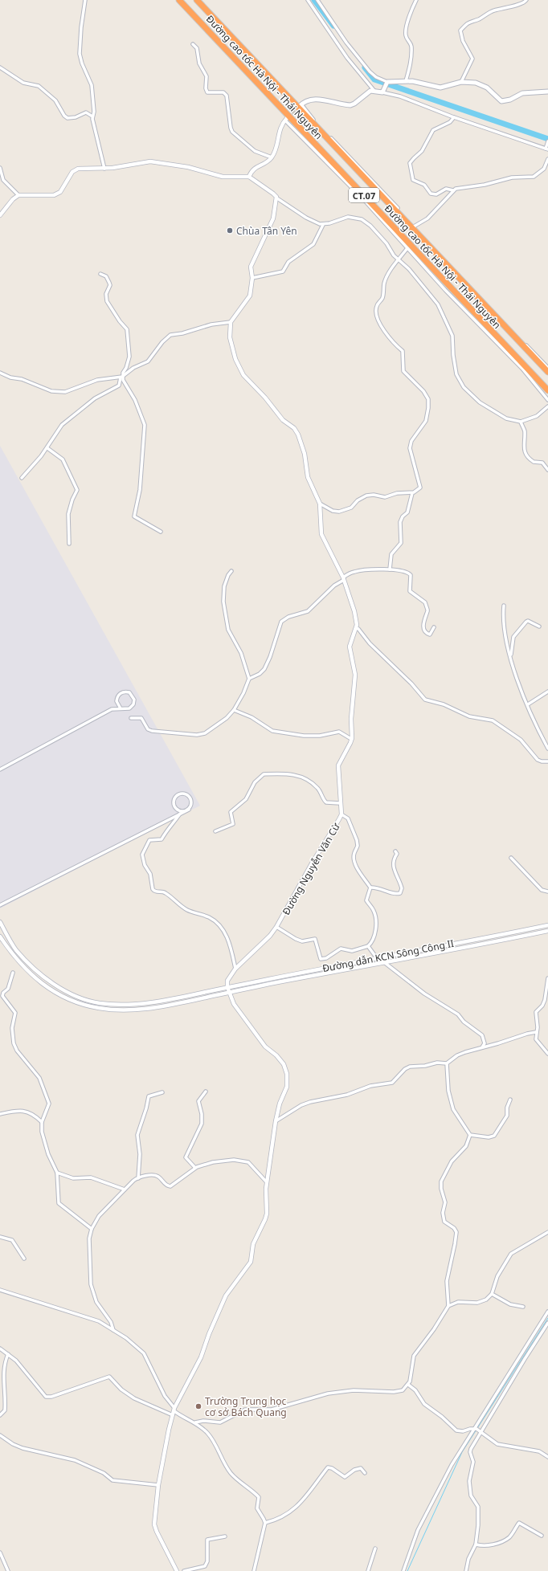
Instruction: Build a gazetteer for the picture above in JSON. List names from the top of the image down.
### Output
{
  "streets": {
    "highway": ["Đường cao tốc Hà Nội - Thái Nguyên", "CT.07"],
    "street": ["Đường Nguyễn Văn Cừ", "Đường dẫn KCN Sông Công II"]
  },
  "crossings": [
    ["Đường Nguyễn Văn Cừ", "Đường dẫn KCN Sông Công II"]
  ],
  "places": ["Chùa Tân Yên", "Trường Trung học cơ sở Bách Quang"]
}
